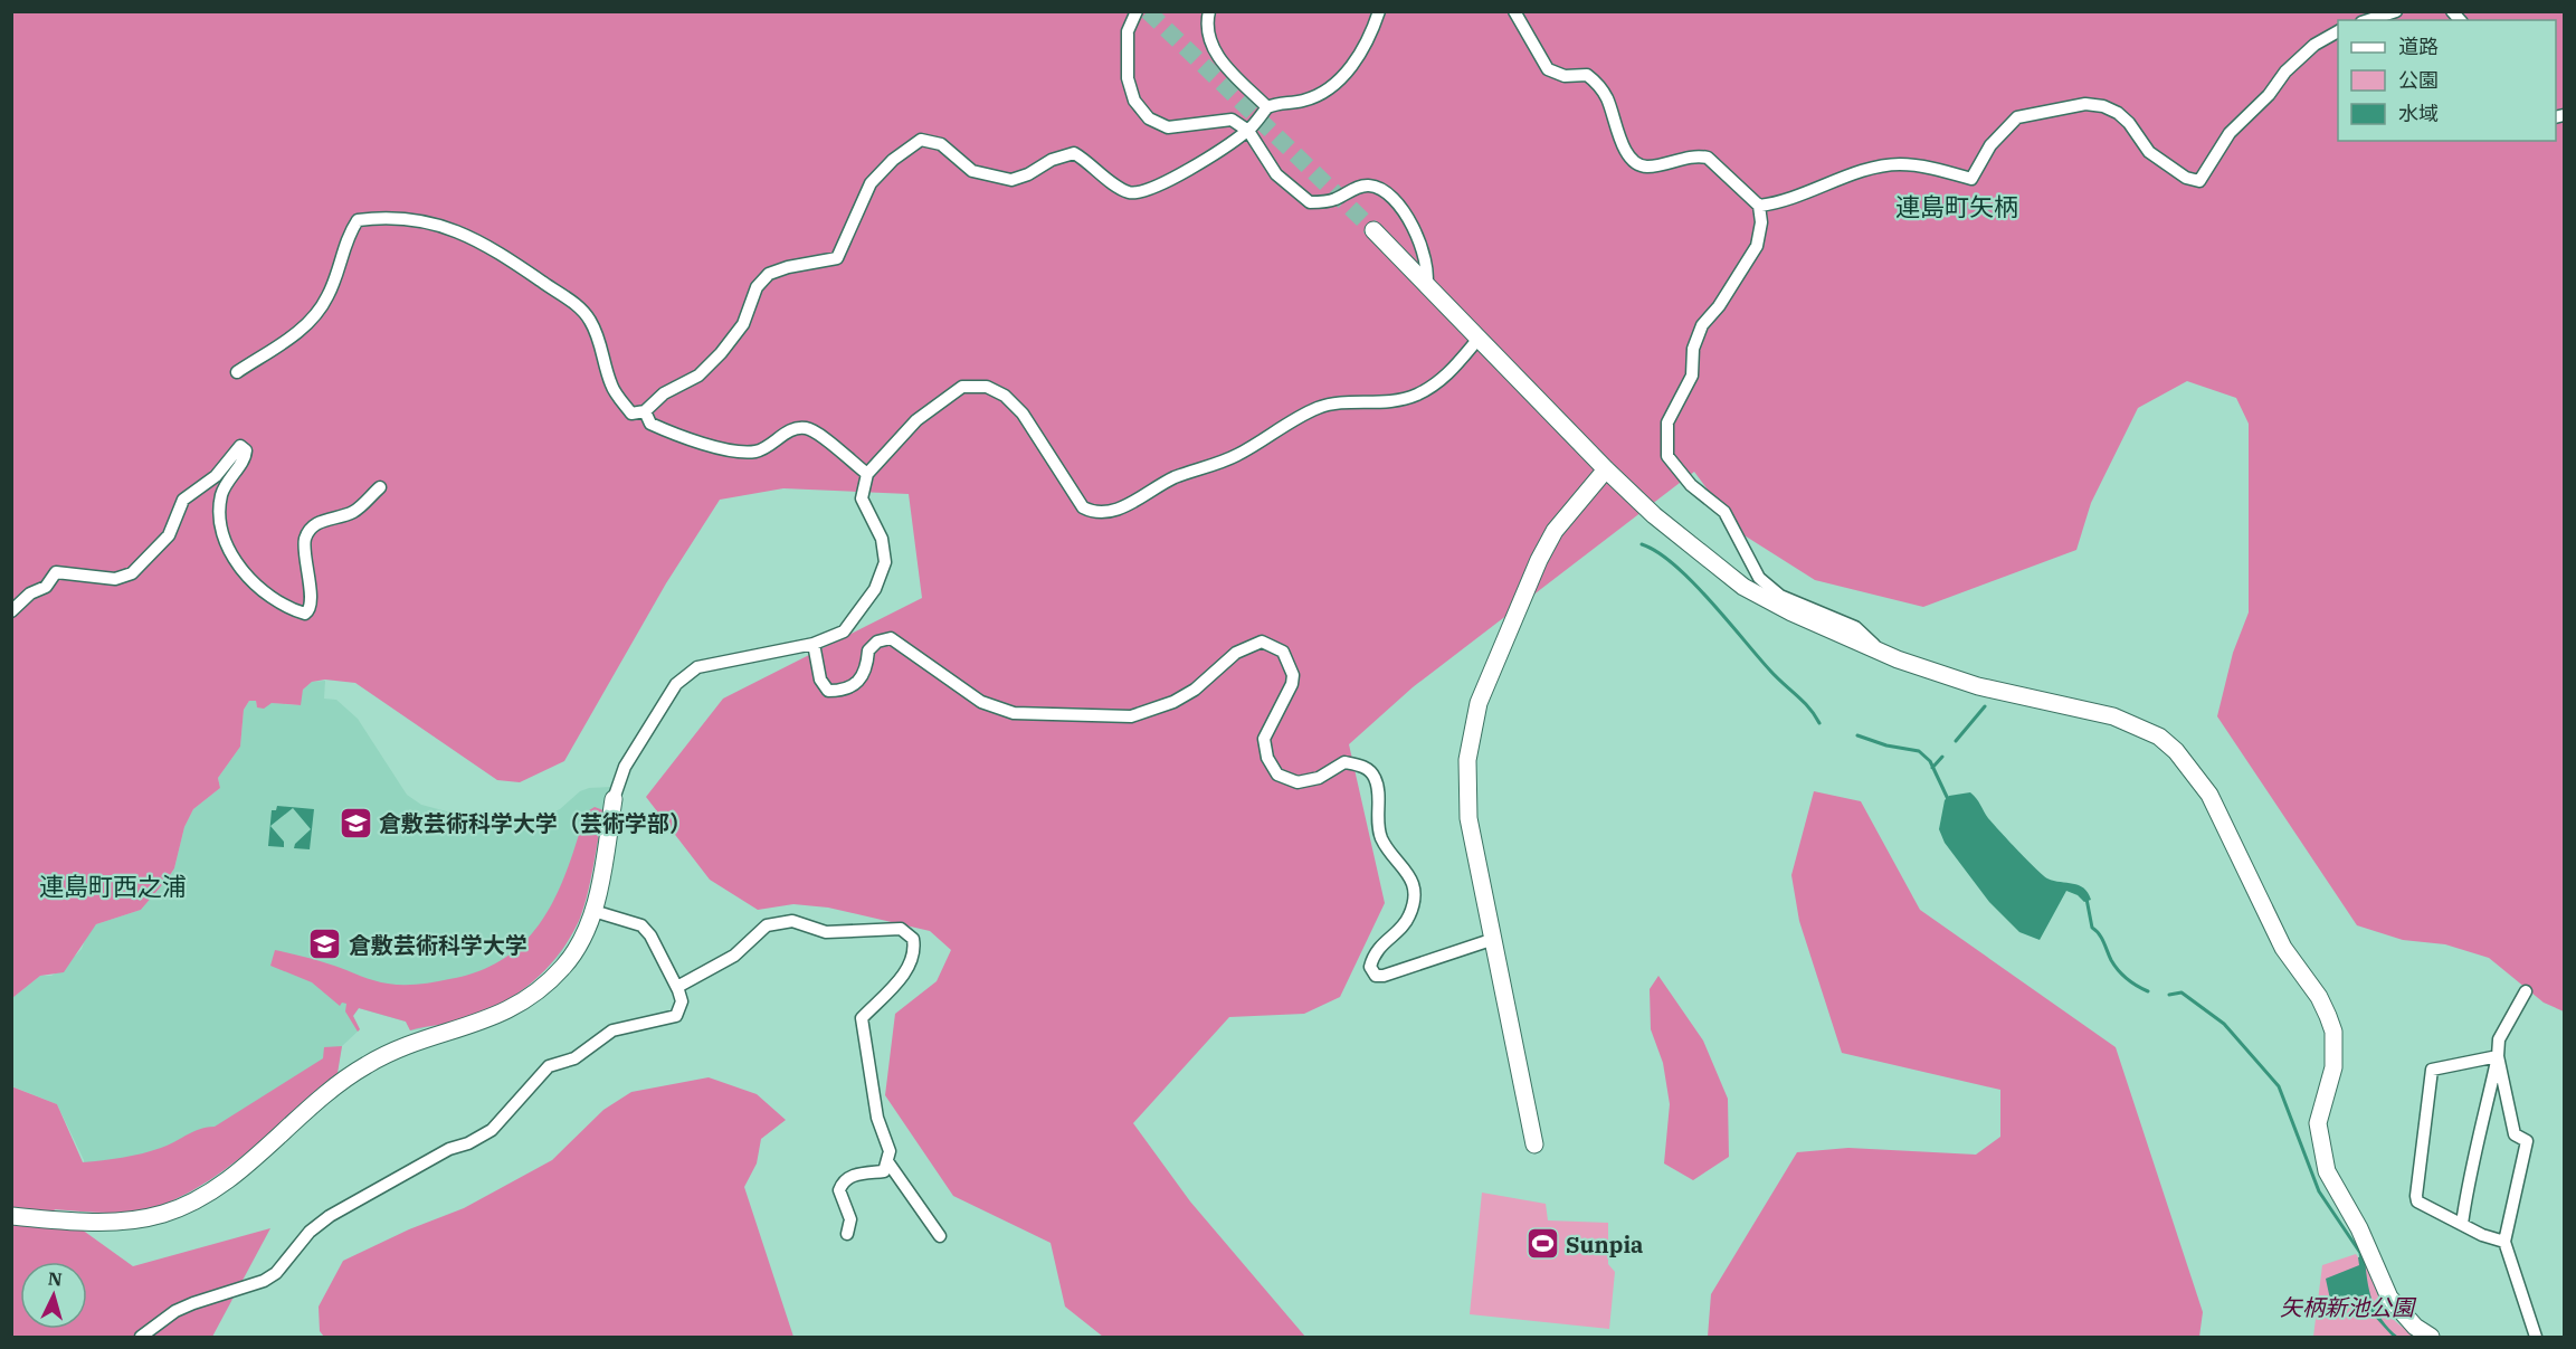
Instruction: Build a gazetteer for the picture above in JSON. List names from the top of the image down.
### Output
{
  "districts": ["連島町矢柄", "連島町西之浦"],
  "parks": ["矢柄新池公園"],
  "places": {
    "school or university": ["倉敷芸術科学大学（芸術学部）", "倉敷芸術科学大学"],
    "sports": ["Sunpia"]
  },
  "legend": ["道路", "公園", "水域"],
  "north": "top"
}
